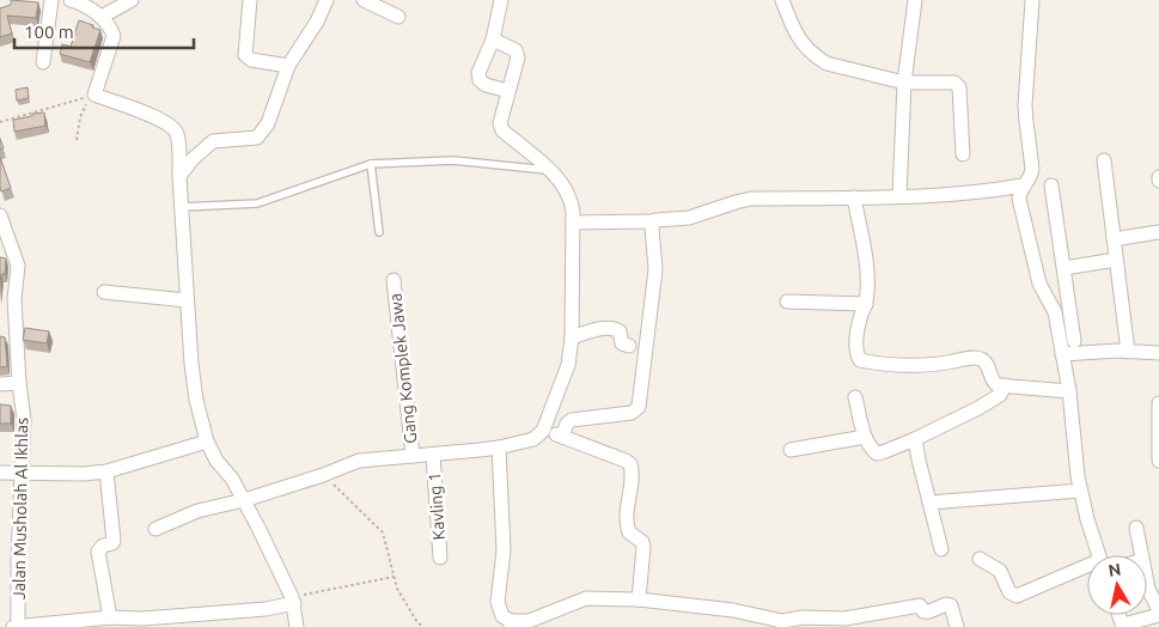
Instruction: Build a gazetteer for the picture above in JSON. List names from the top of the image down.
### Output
{
  "streets": {
    "street": ["Gang Komplek Jawa", "Kavling 1", "Jalan Musholah Al Ikhlas"]
  },
  "crossings": [
    ["Gang Komplek Jawa", "Kavling 1"]
  ],
  "scale_bar": "100 m",
  "north": "top"
}
